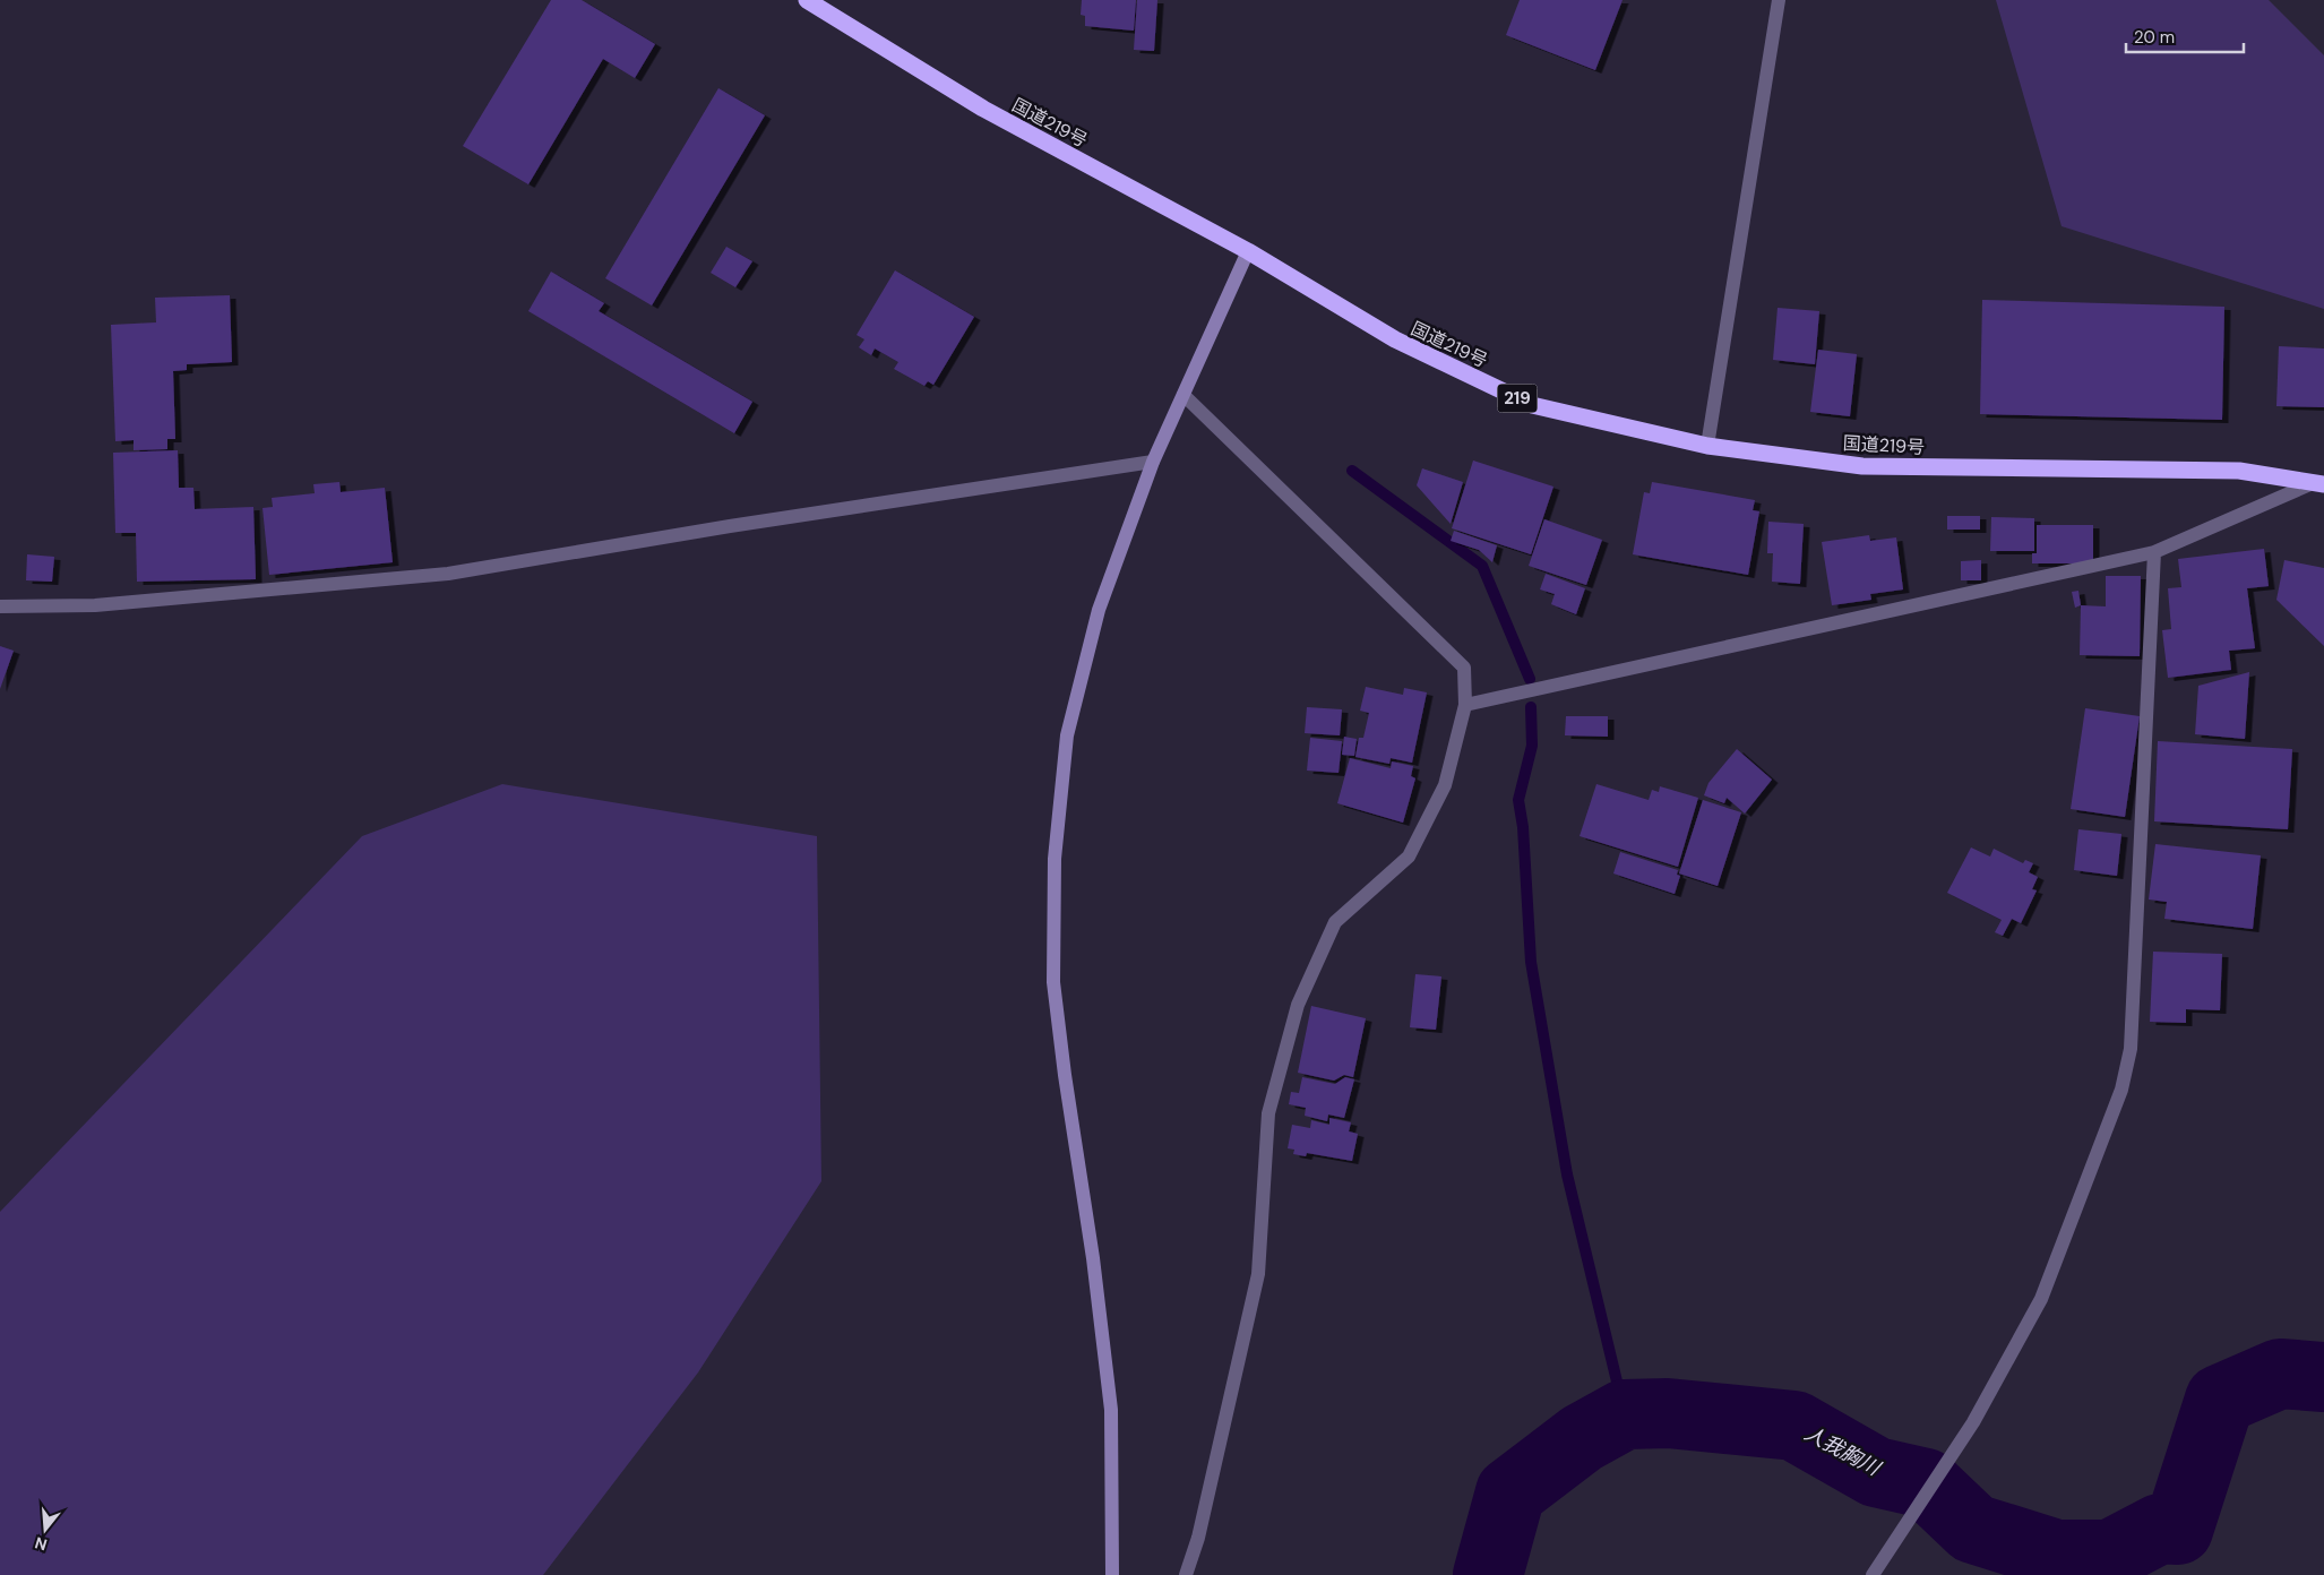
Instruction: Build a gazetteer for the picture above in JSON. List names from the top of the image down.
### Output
{
  "streets": {
    "highway": ["国道219号", "219"]
  },
  "water": ["人我胸川"],
  "scale_bar": "20 m",
  "north": "bottom"
}
